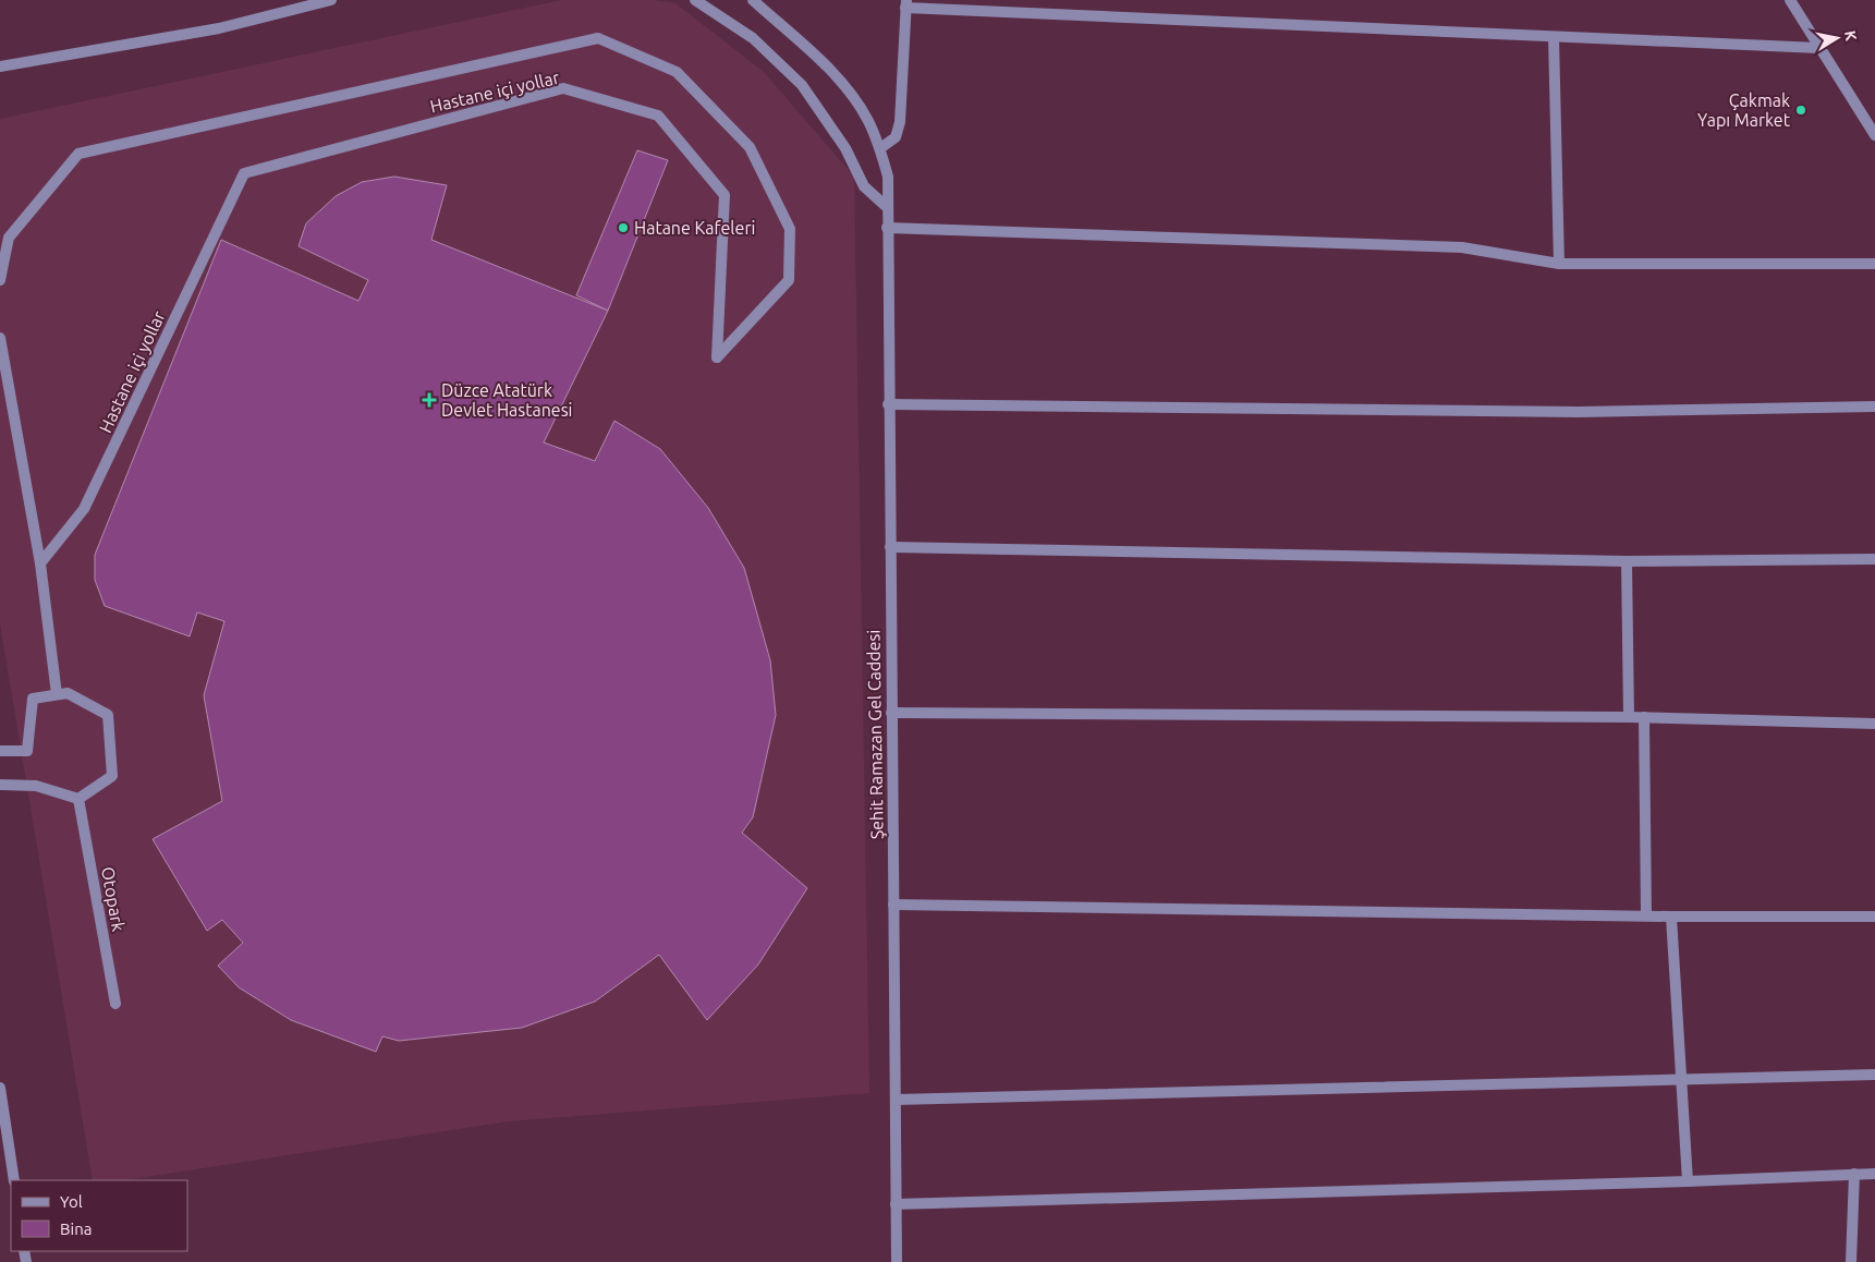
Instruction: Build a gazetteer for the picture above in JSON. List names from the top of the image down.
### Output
{
  "streets": {
    "street": ["Hastane içi yollar", "Şehit Ramazan Gel Caddesi", "Otopark"]
  },
  "places": {
    "other": ["Çakmak Yapı Market", "Hatane Kafeleri"],
    "health": ["Düzce Atatürk Devlet Hastanesi"]
  },
  "legend": ["Yol", "Bina"],
  "north": "right"
}
